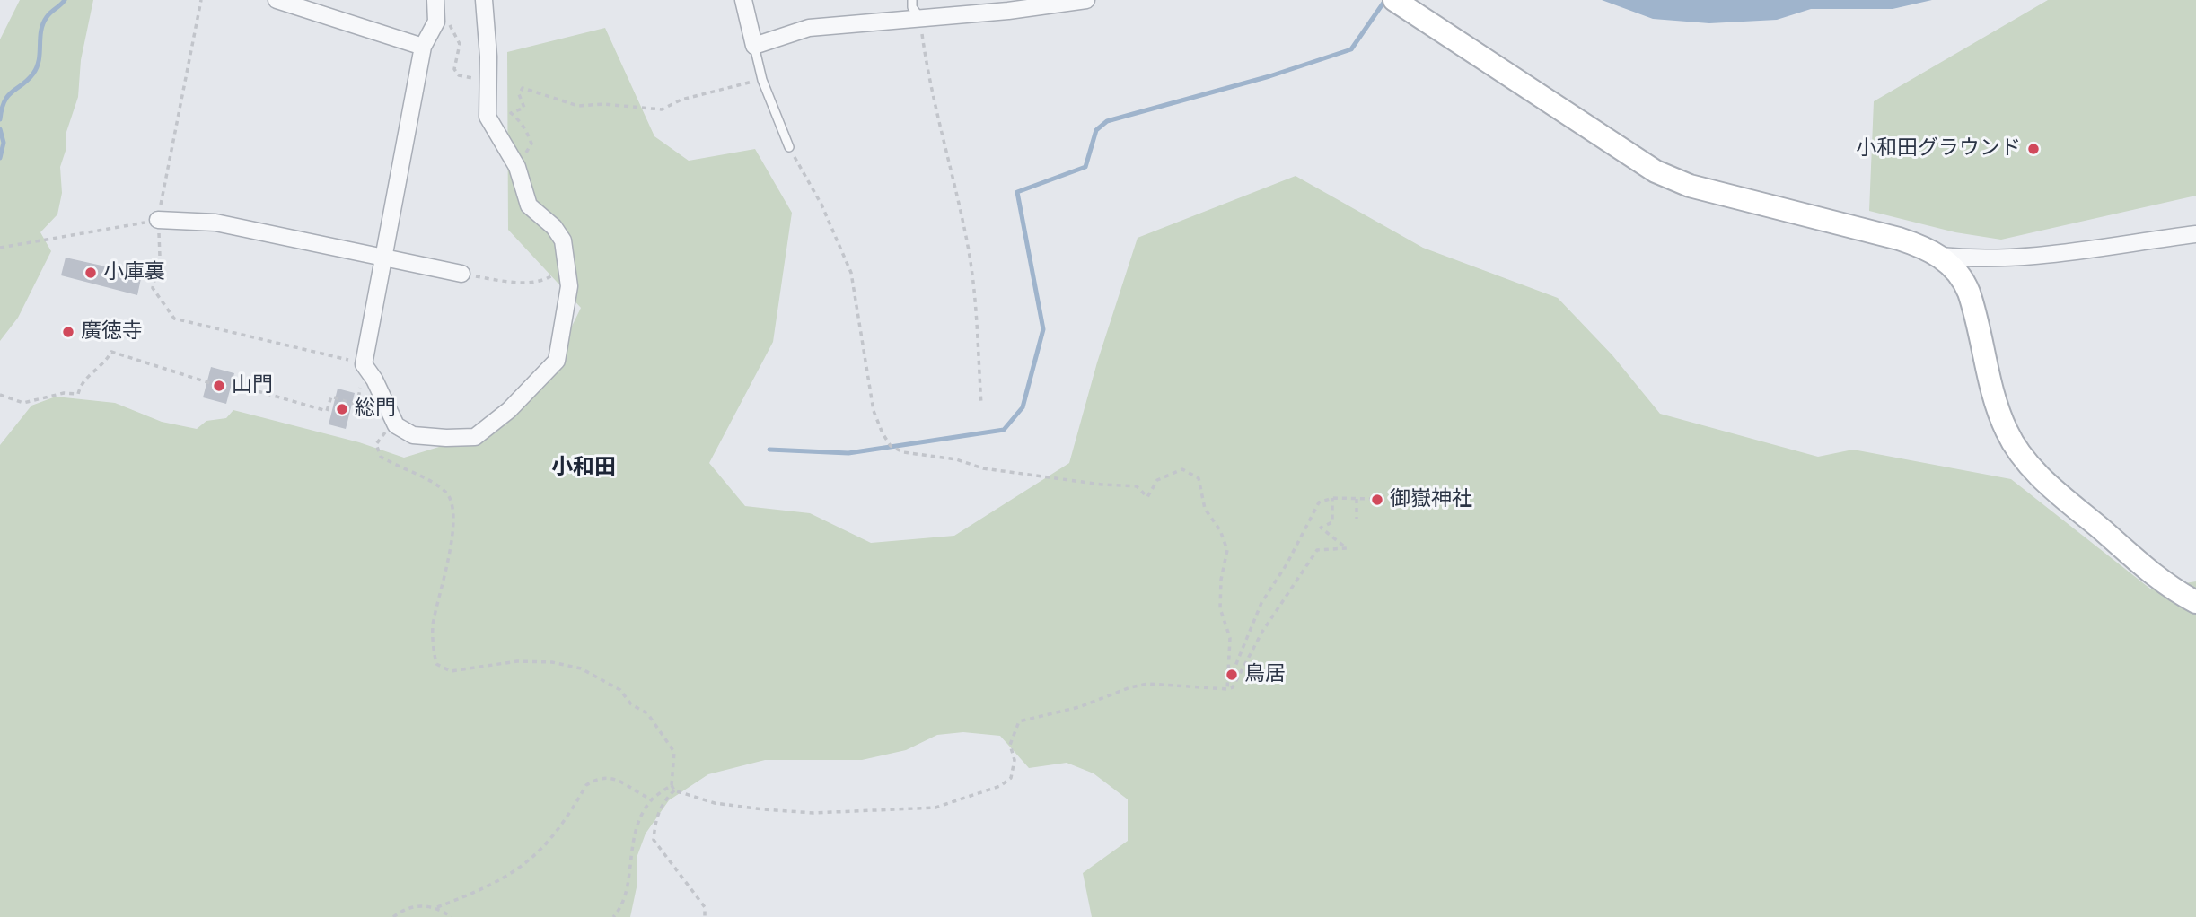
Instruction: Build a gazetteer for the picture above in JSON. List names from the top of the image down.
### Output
{
  "districts": ["小和田"],
  "places": [
    "小和田グラウンド",
    "小庫裏",
    "廣徳寺",
    "山門",
    "総門",
    "御嶽神社",
    "鳥居"
  ]
}
